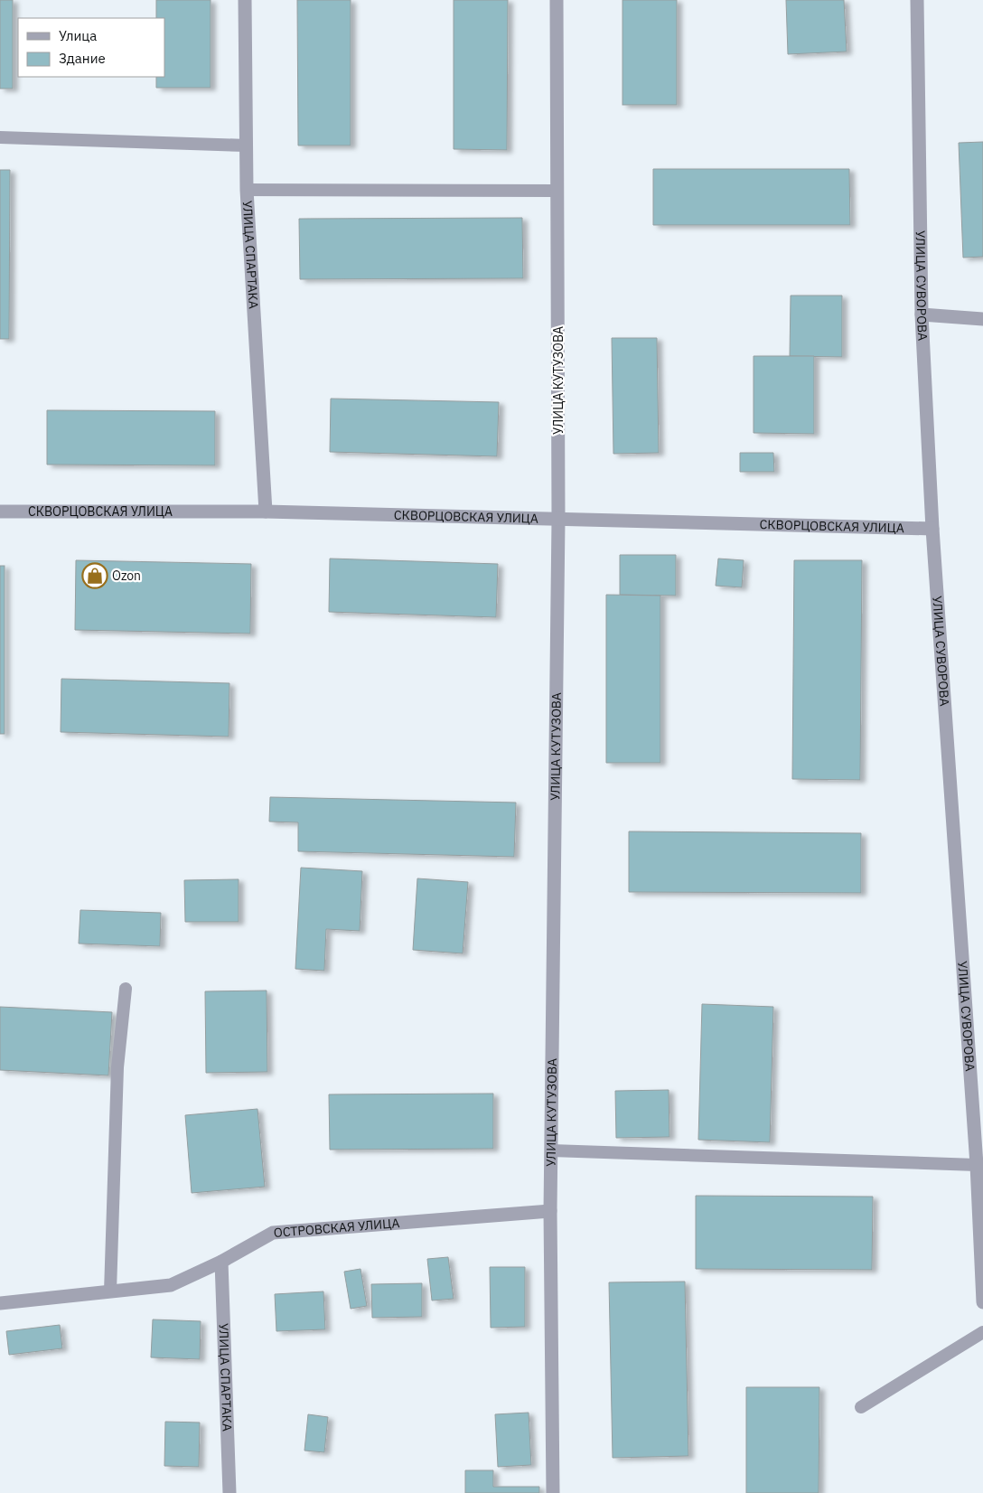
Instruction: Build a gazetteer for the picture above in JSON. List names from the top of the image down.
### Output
{
  "streets": {
    "street": [
      "УЛИЦА СПАРТАКА",
      "УЛИЦА СУВОРОВА",
      "УЛИЦА КУТУЗОВА",
      "СКВОРЦОВСКАЯ УЛИЦА",
      "ОСТРОВСКАЯ УЛИЦА"
    ]
  },
  "crossings": [
    ["УЛИЦА СПАРТАКА", "СКВОРЦОВСКАЯ УЛИЦА"],
    ["УЛИЦА СПАРТАКА", "ОСТРОВСКАЯ УЛИЦА"],
    ["УЛИЦА СУВОРОВА", "СКВОРЦОВСКАЯ УЛИЦА"],
    ["УЛИЦА КУТУЗОВА", "СКВОРЦОВСКАЯ УЛИЦА"],
    ["УЛИЦА КУТУЗОВА", "ОСТРОВСКАЯ УЛИЦА"]
  ],
  "places": {
    "shop": ["Ozon"]
  },
  "legend": ["Улица", "Здание"]
}
